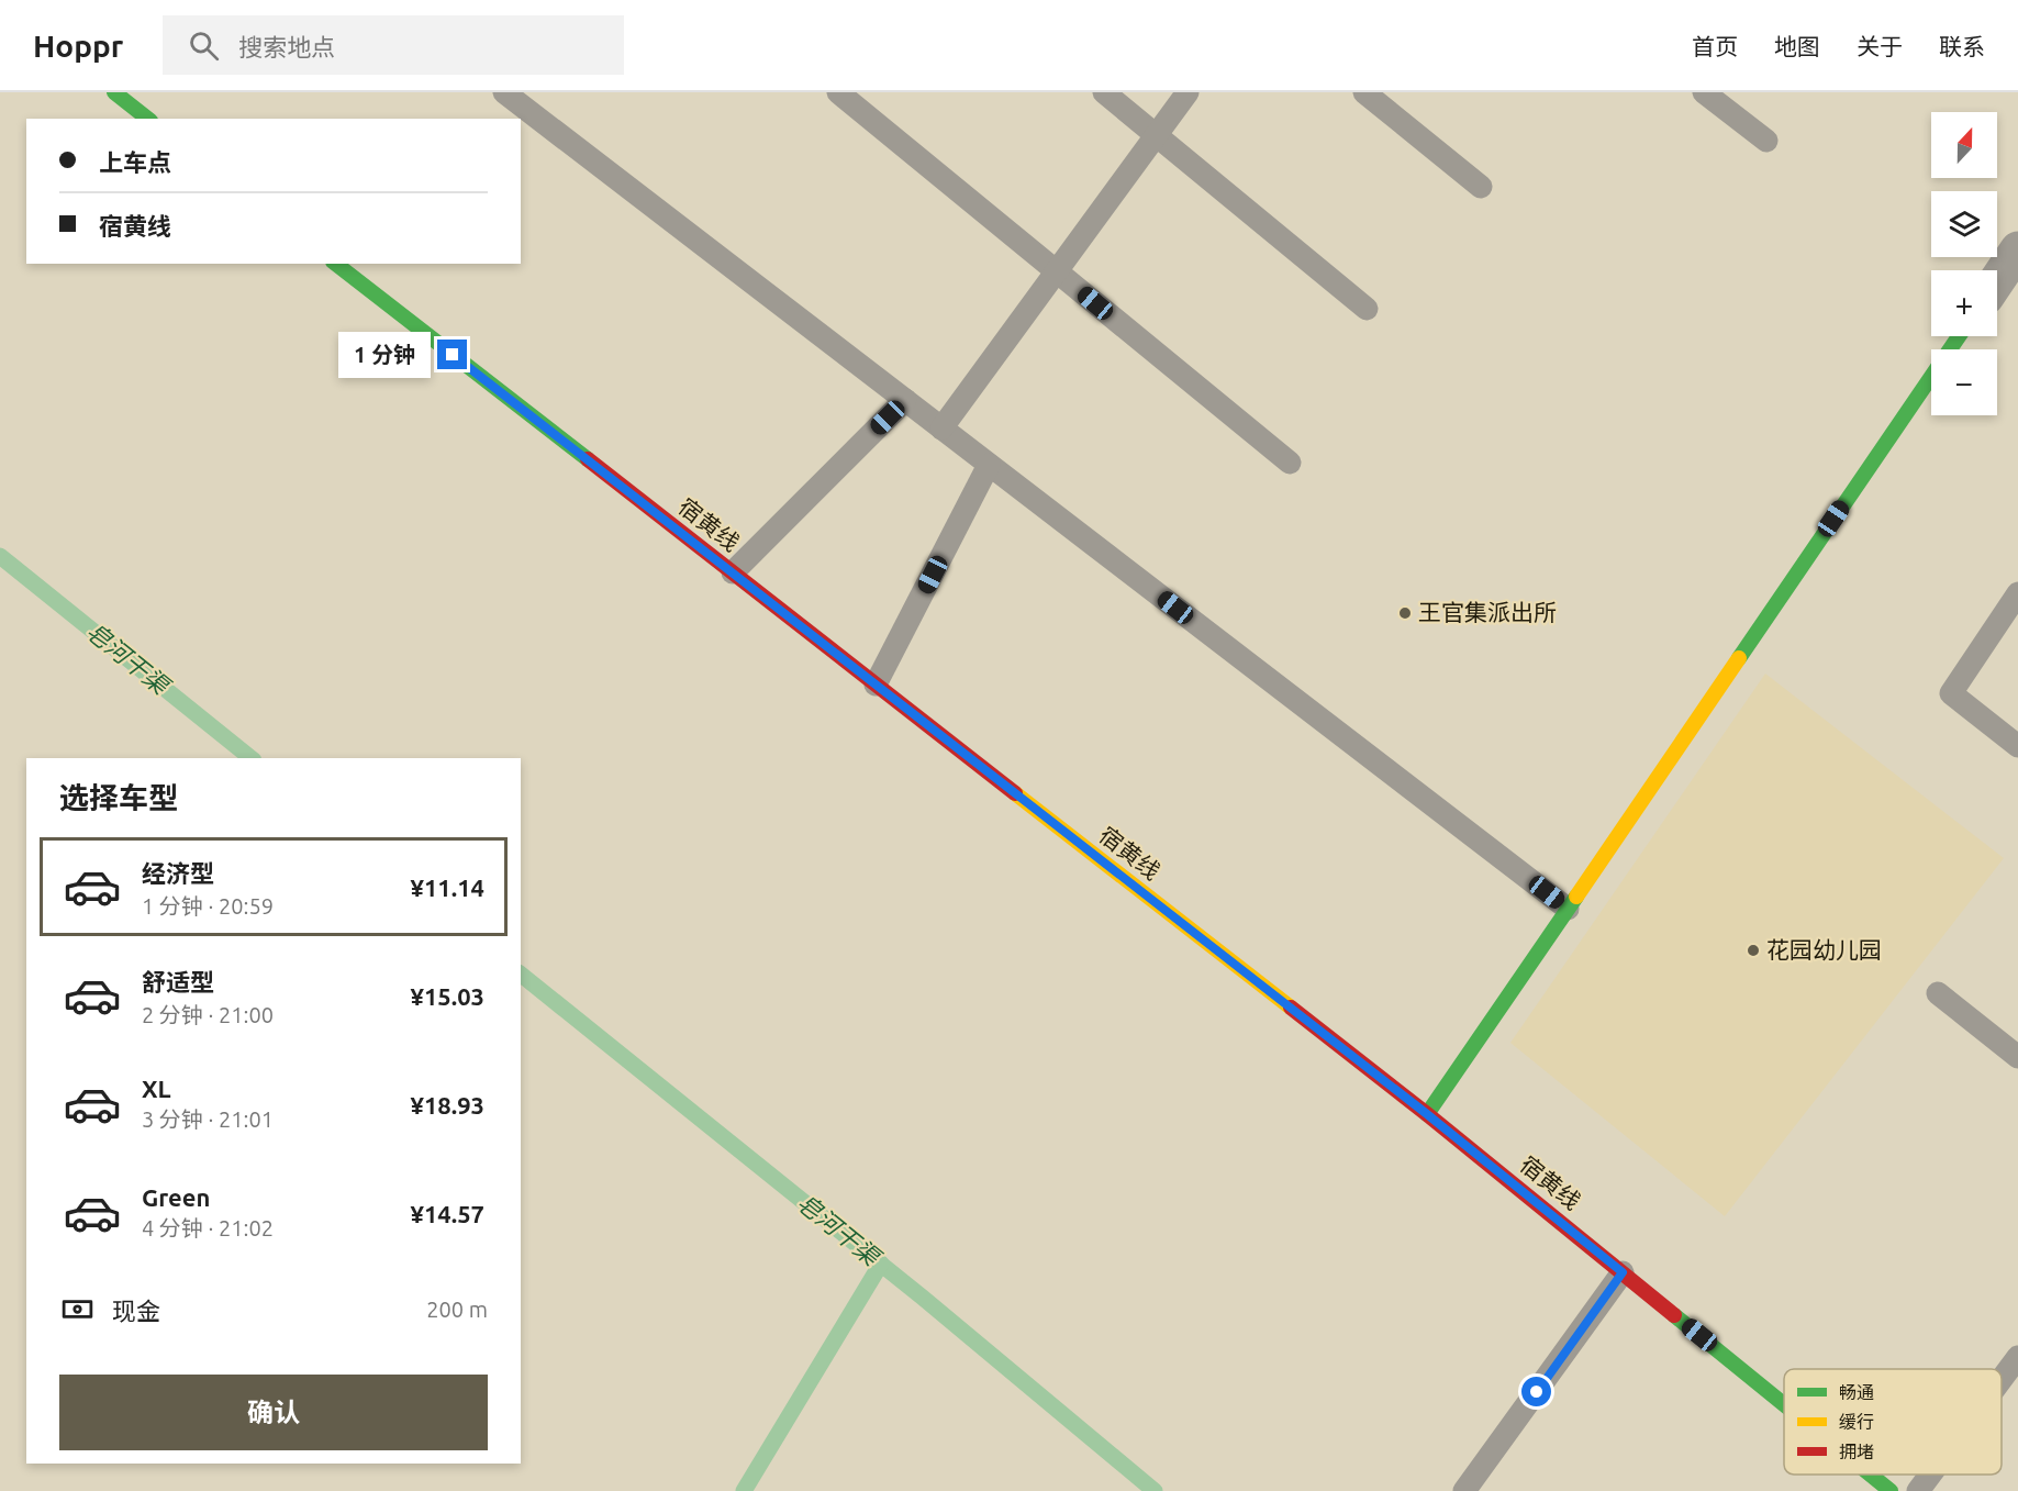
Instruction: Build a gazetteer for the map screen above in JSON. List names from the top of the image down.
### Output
{
  "streets": {
    "main road": ["宿黄线"]
  },
  "water": ["皂河干渠"],
  "places": ["王官集派出所", "花园幼儿园"],
  "legend": ["畅通", "缓行", "拥堵"],
  "north": "top",
  "page": {
    "header": "Hoppr",
    "search": "搜索地点",
    "nav": [
      "首页",
      "地图",
      "关于",
      "联系"
    ],
    "map_buttons": ["+", "−"],
    "banner": ["上车点", "宿黄线"],
    "bubble": "1 分钟",
    "heading": "选择车型",
    "list": [
      {
        "name": "经济型",
        "note": "1 分钟 · 20:59",
        "value": "¥11.14"
      },
      {
        "name": "舒适型",
        "note": "2 分钟 · 21:00",
        "value": "¥15.03"
      },
      {
        "name": "XL",
        "note": "3 分钟 · 21:01",
        "value": "¥18.93"
      },
      {
        "name": "Green",
        "note": "4 分钟 · 21:02",
        "value": "¥14.57"
      }
    ],
    "pay": ["现金", "200 m"],
    "buttons": "确认"
  }
}
